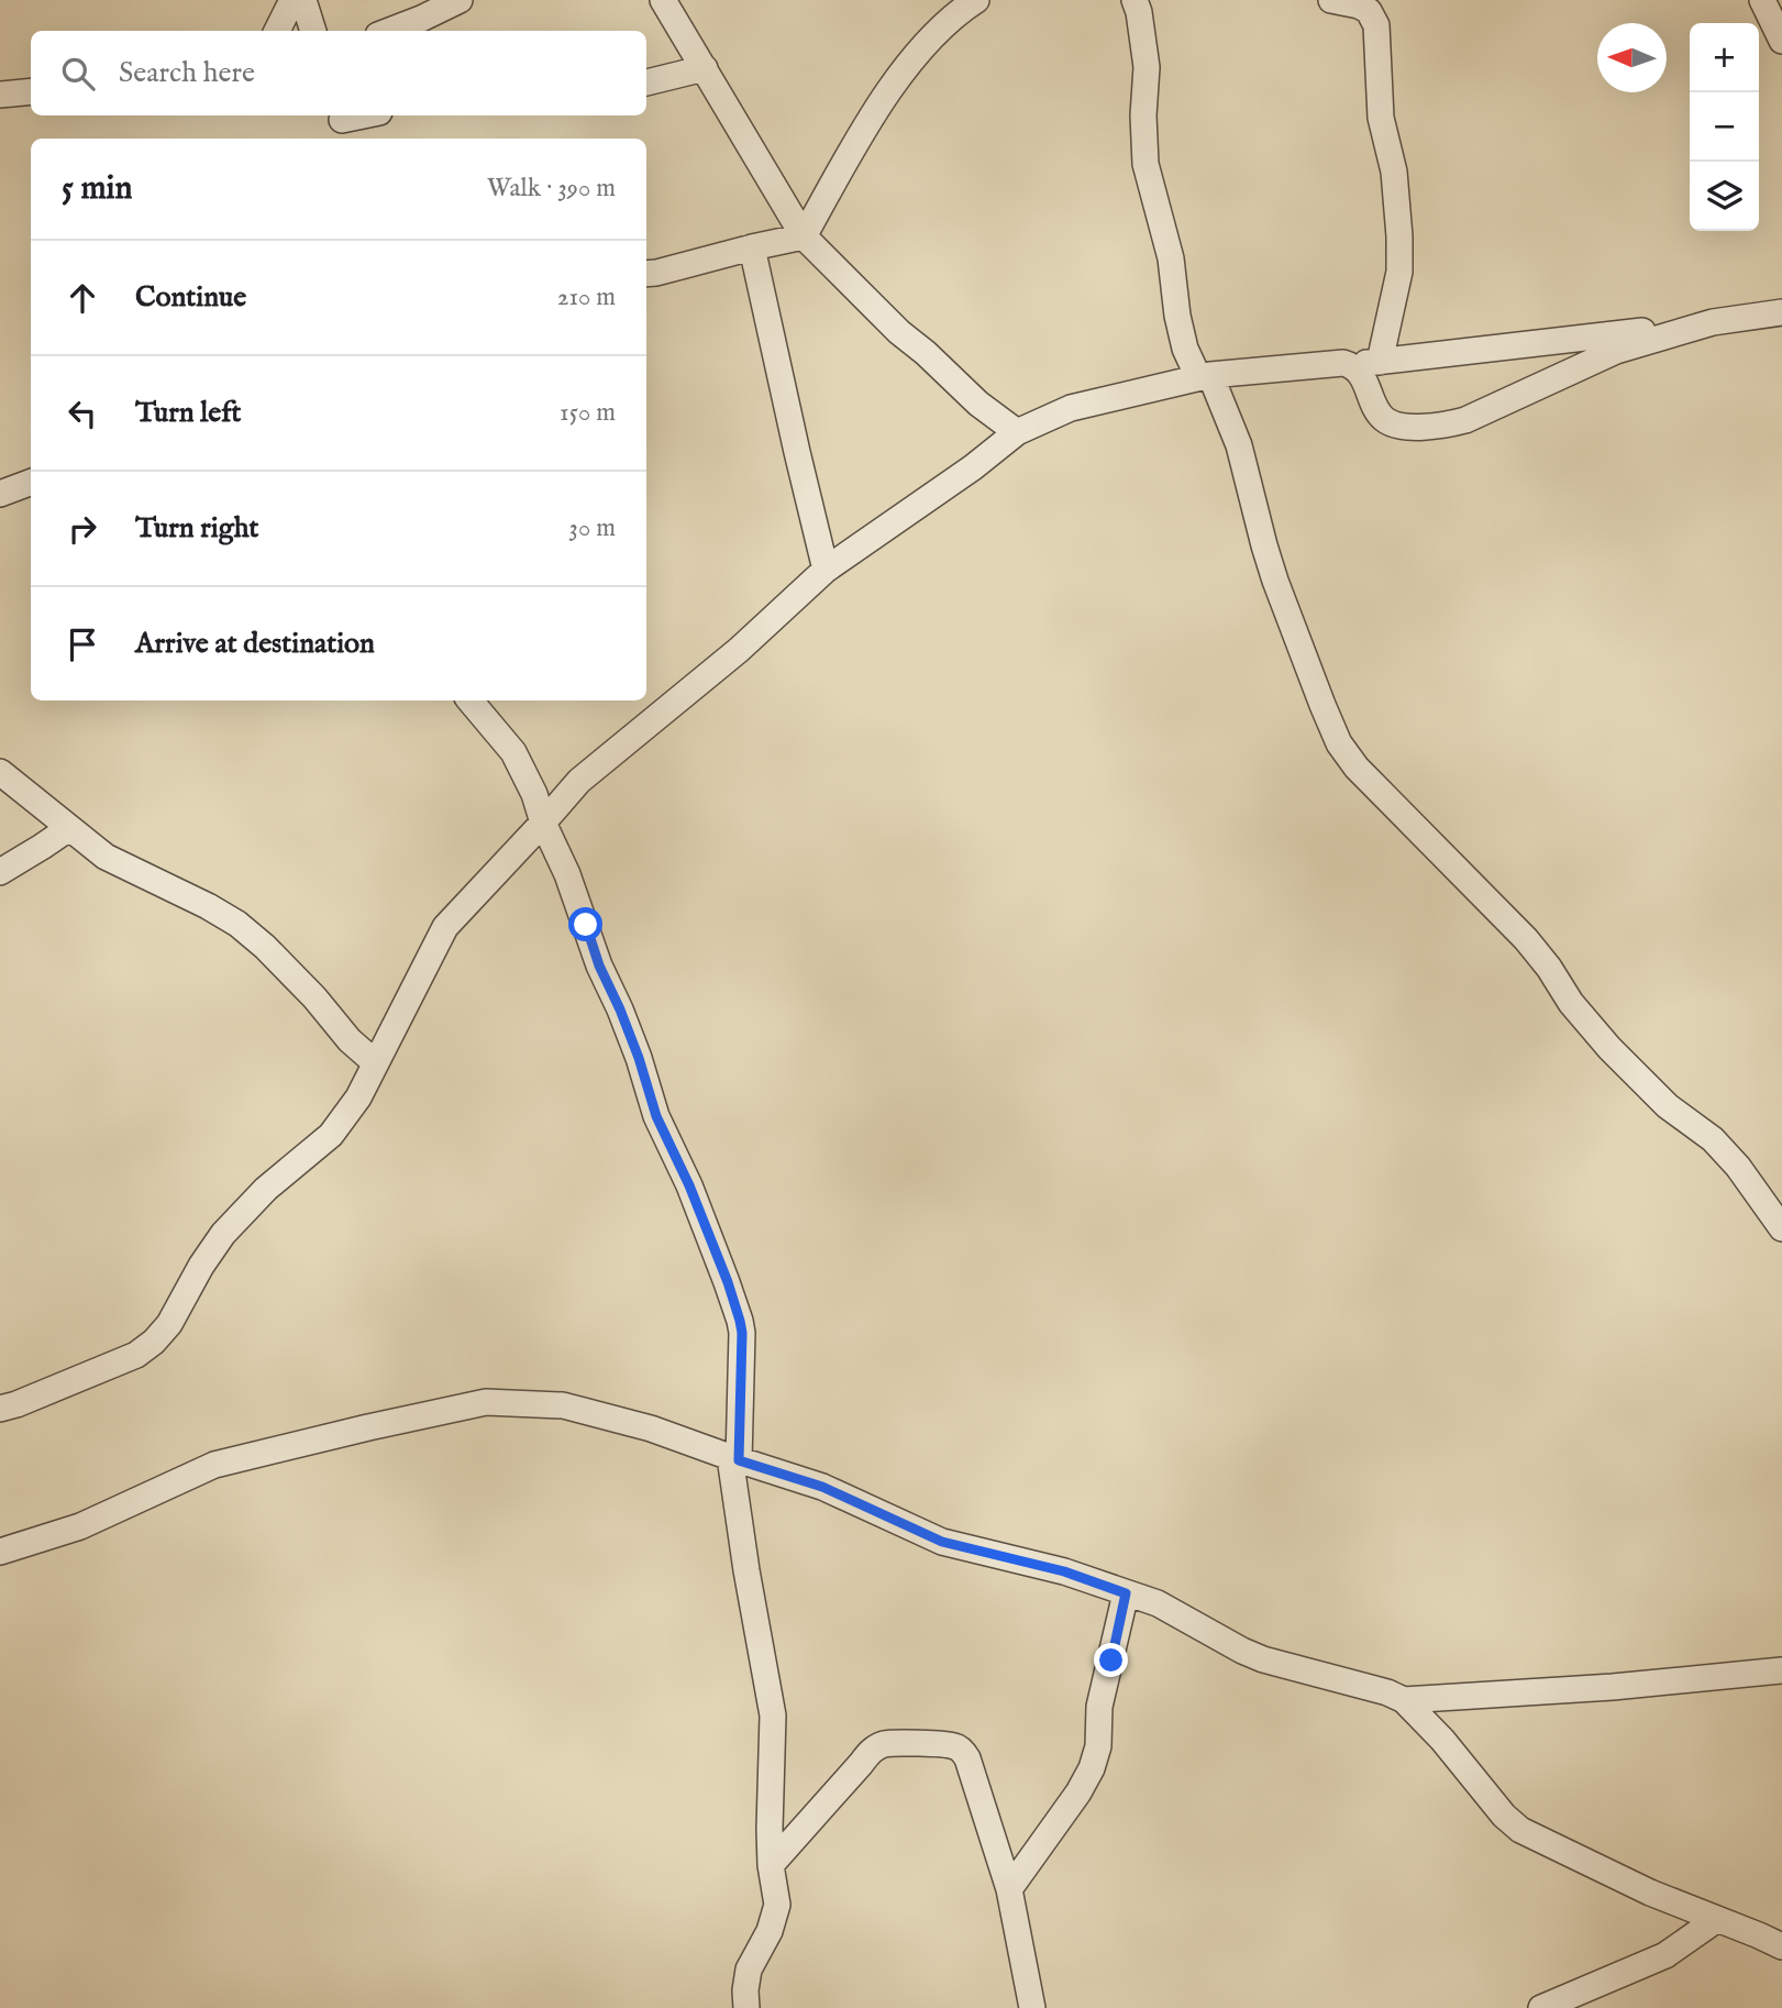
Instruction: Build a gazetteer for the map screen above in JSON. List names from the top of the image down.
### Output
{
  "north": "left",
  "page": {
    "map_buttons": ["+", "−"],
    "search": "Search here",
    "heading": ["5 min", "Walk · 390 m"],
    "list": [
      ["Continue", "210 m"],
      ["Turn left", "150 m"],
      ["Turn right", "30 m"],
      "Arrive at destination"
    ]
  }
}
